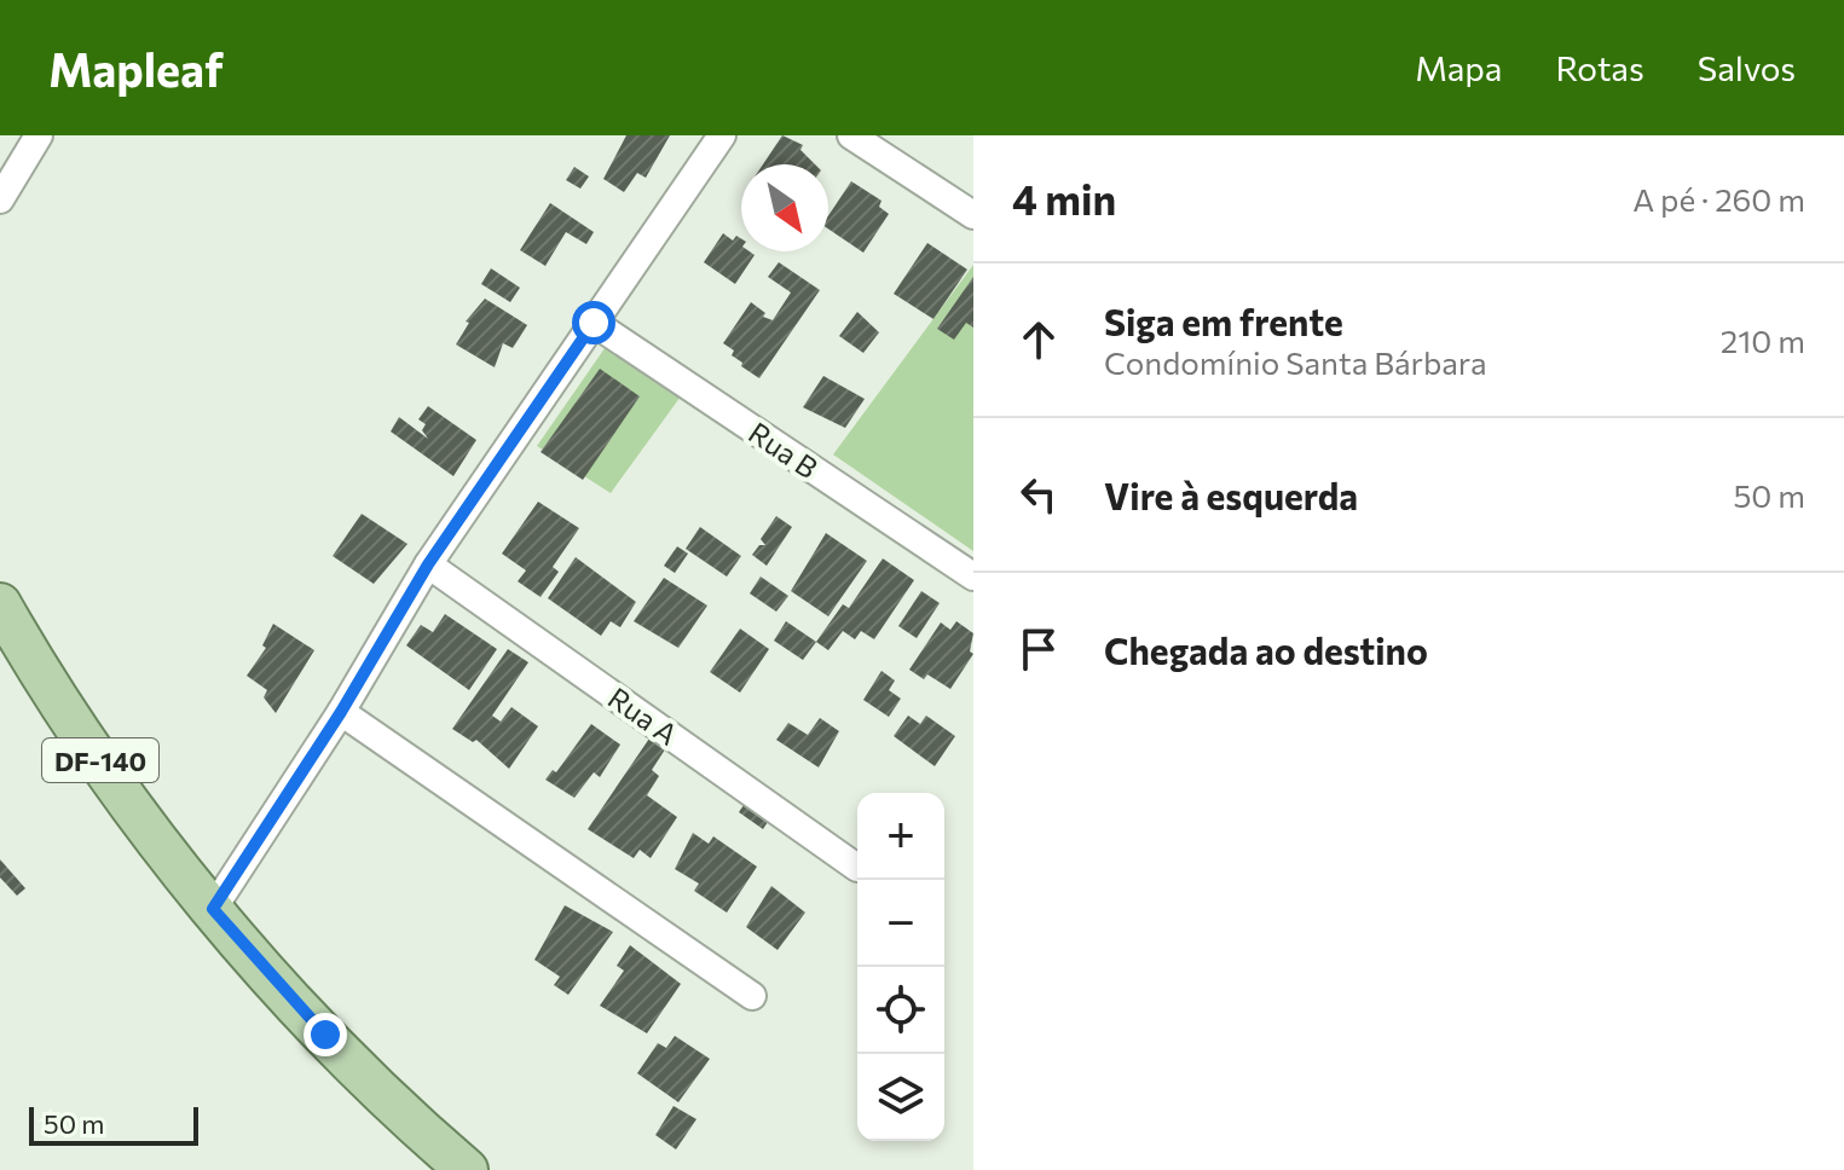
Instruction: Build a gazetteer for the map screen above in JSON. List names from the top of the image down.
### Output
{
  "streets": {
    "main road": ["DF-140"],
    "street": ["Rua B", "Rua A"]
  },
  "scale_bar": "50 m",
  "north": "bottom right",
  "page": {
    "header": "Mapleaf",
    "nav": ["Mapa", "Rotas", "Salvos"],
    "heading": ["4 min", "A pé · 260 m"],
    "list": [
      ["Siga em frente", "Condomínio Santa Bárbara", "210 m"],
      ["Vire à esquerda", "50 m"],
      "Chegada ao destino"
    ],
    "map_buttons": ["+", "−"],
    "scale": "50 m"
  }
}
